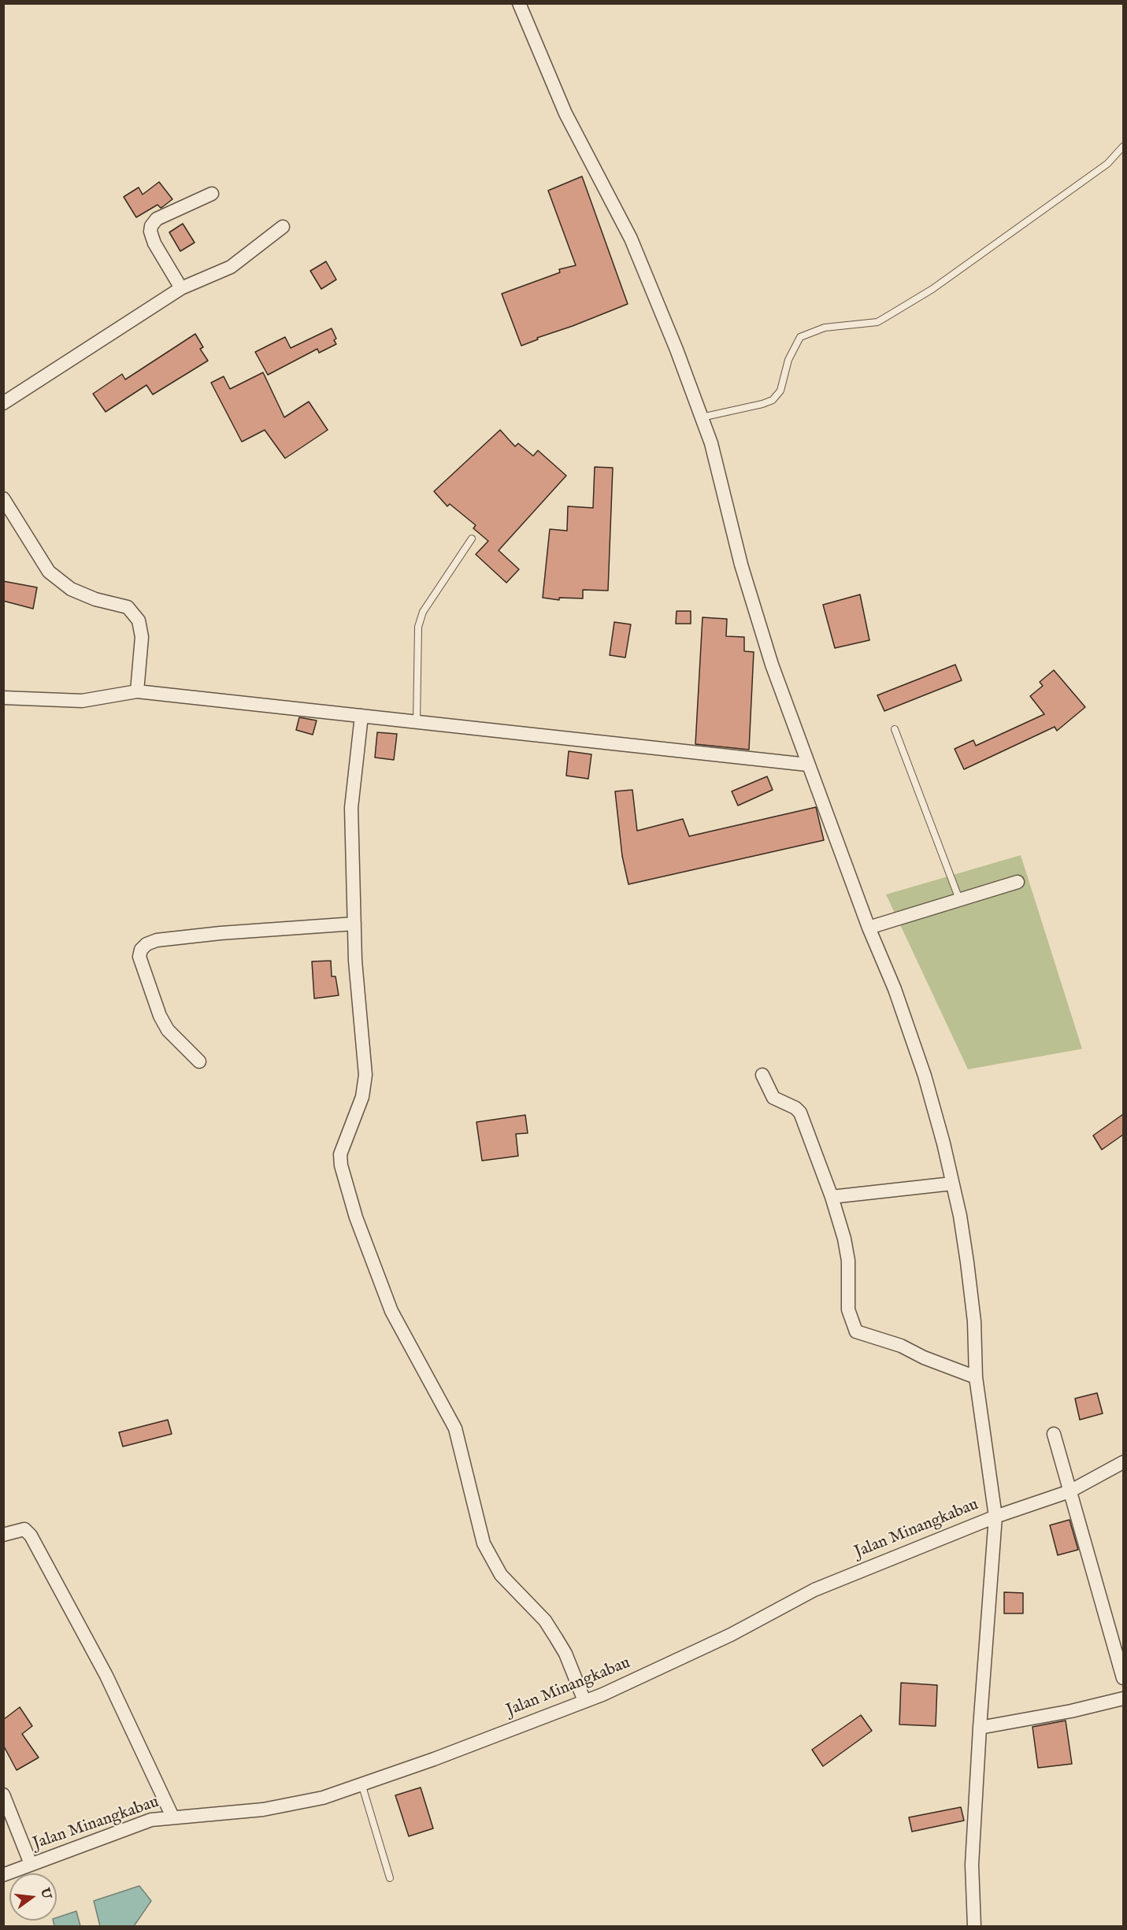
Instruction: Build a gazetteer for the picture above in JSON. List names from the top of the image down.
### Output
{
  "streets": {
    "street": ["Jalan Minangkabau"]
  },
  "north": "right"
}
